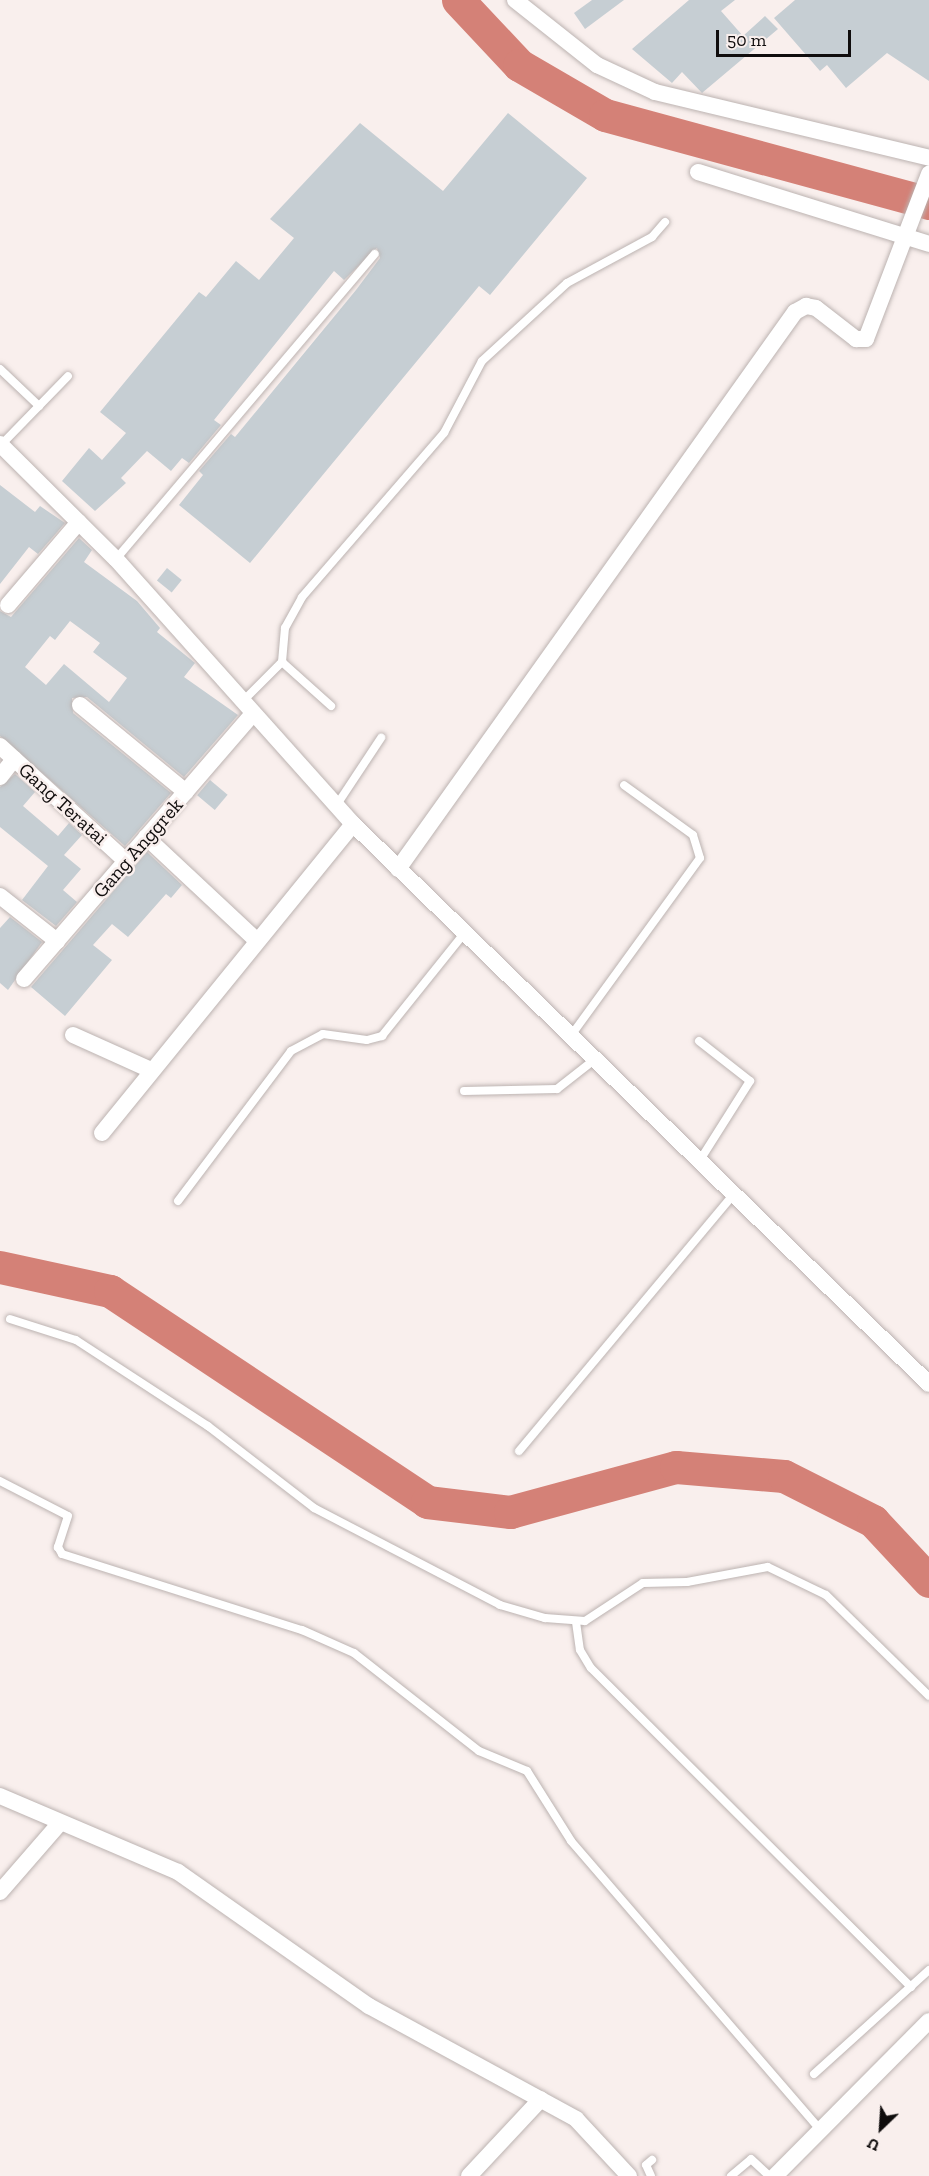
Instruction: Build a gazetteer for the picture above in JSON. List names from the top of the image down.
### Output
{
  "streets": {
    "street": ["Gang Teratai", "Gang Anggrek"]
  },
  "crossings": [
    ["Gang Teratai", "Gang Anggrek"]
  ],
  "scale_bar": "50 m",
  "north": "bottom left"
}
